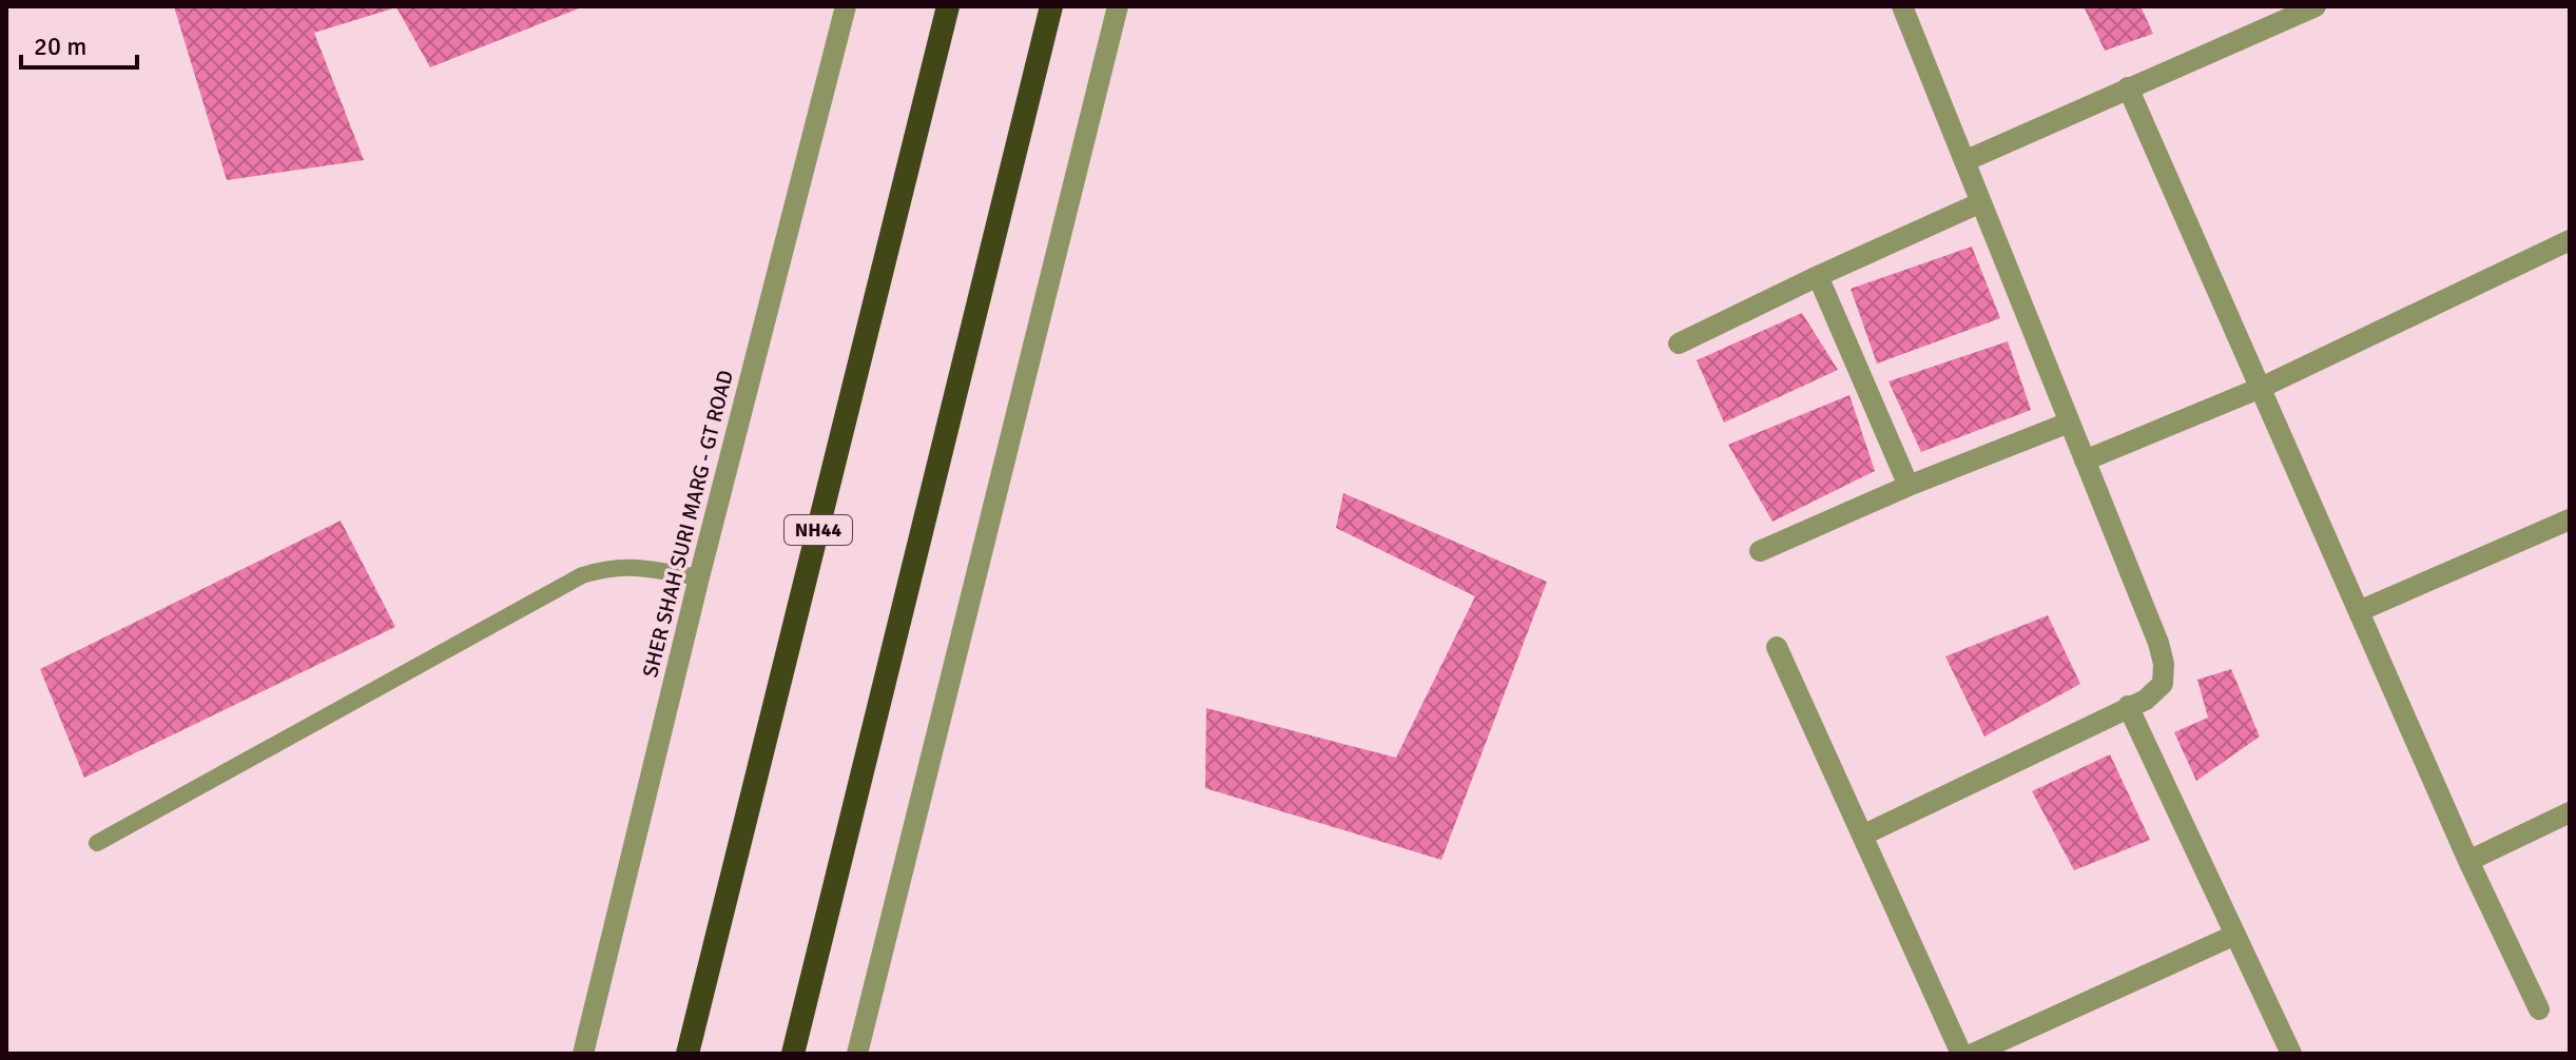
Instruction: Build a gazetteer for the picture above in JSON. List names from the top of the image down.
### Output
{
  "streets": {
    "highway": ["NH44"],
    "street": ["SHER SHAH SURI MARG - GT ROAD"]
  },
  "scale_bar": "20 m"
}
